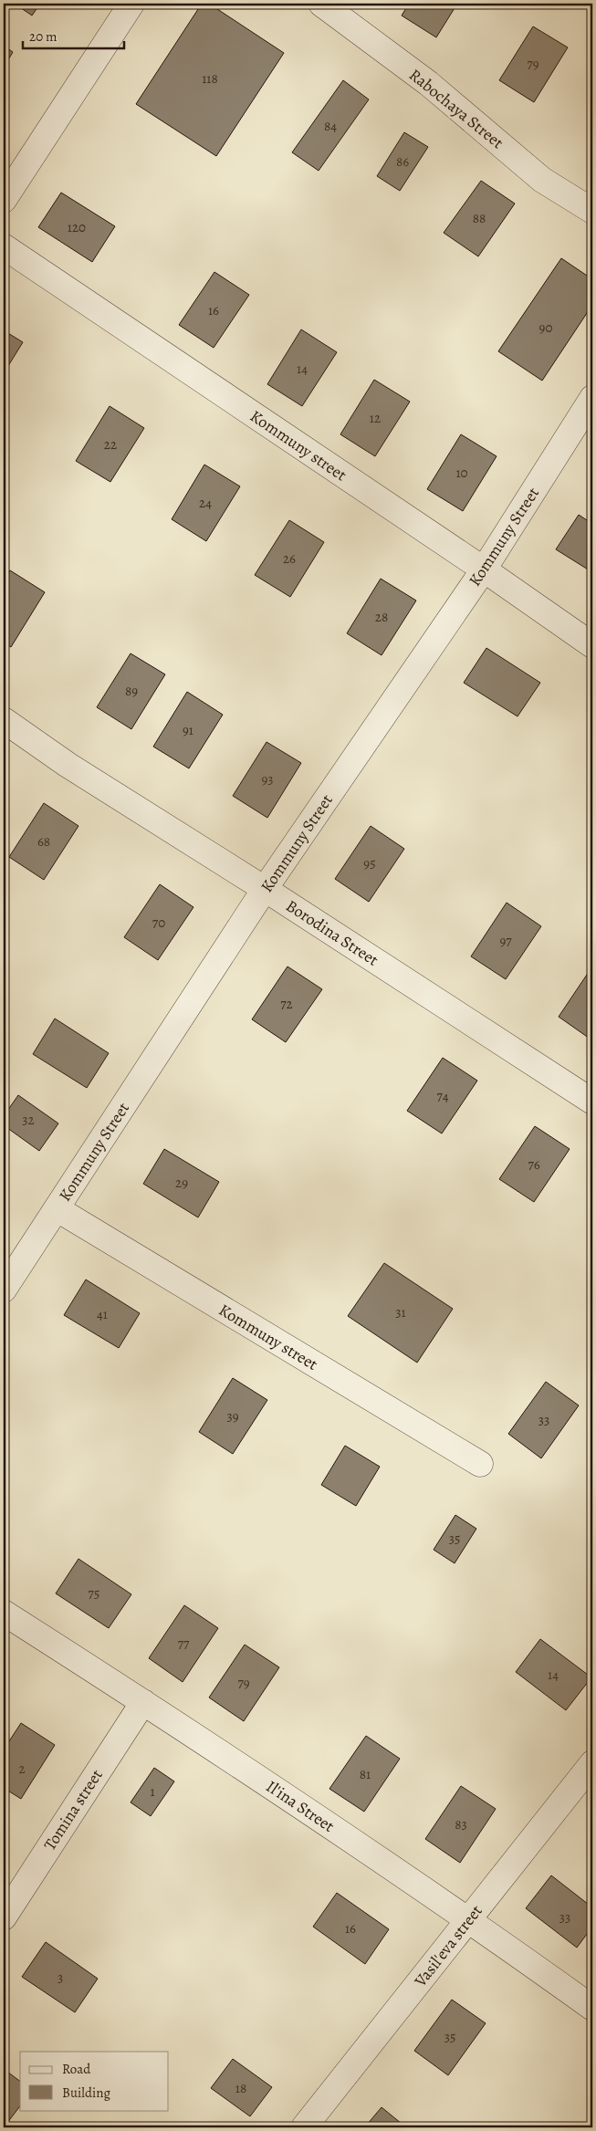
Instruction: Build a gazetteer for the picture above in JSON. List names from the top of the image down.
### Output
{
  "streets": {
    "street": [
      "Rabochaya Street",
      "Kommuny street",
      "Kommuny Street",
      "Borodina Street",
      "Il'ina Street",
      "Tomina street",
      "Vasil'eva street"
    ]
  },
  "crossings": [
    ["Kommuny street", "Kommuny Street"],
    ["Kommuny Street", "Borodina Street"],
    ["Il'ina Street", "Tomina street"],
    ["Il'ina Street", "Vasil'eva street"]
  ],
  "house_numbers": [
    "79",
    "118",
    "84",
    "86",
    "88",
    "120",
    "16",
    "90",
    "14",
    "12",
    "22",
    "10",
    "24",
    "26",
    "28",
    "89",
    "91",
    "93",
    "68",
    "95",
    "70",
    "97",
    "72",
    "74",
    "32",
    "76",
    "29",
    "31",
    "41",
    "39",
    "33",
    "35",
    "75",
    "77",
    "14",
    "79",
    "2",
    "81",
    "1",
    "83",
    "33",
    "16",
    "3",
    "35",
    "18"
  ],
  "legend": ["Road", "Building"],
  "scale_bar": "20 m"
}
